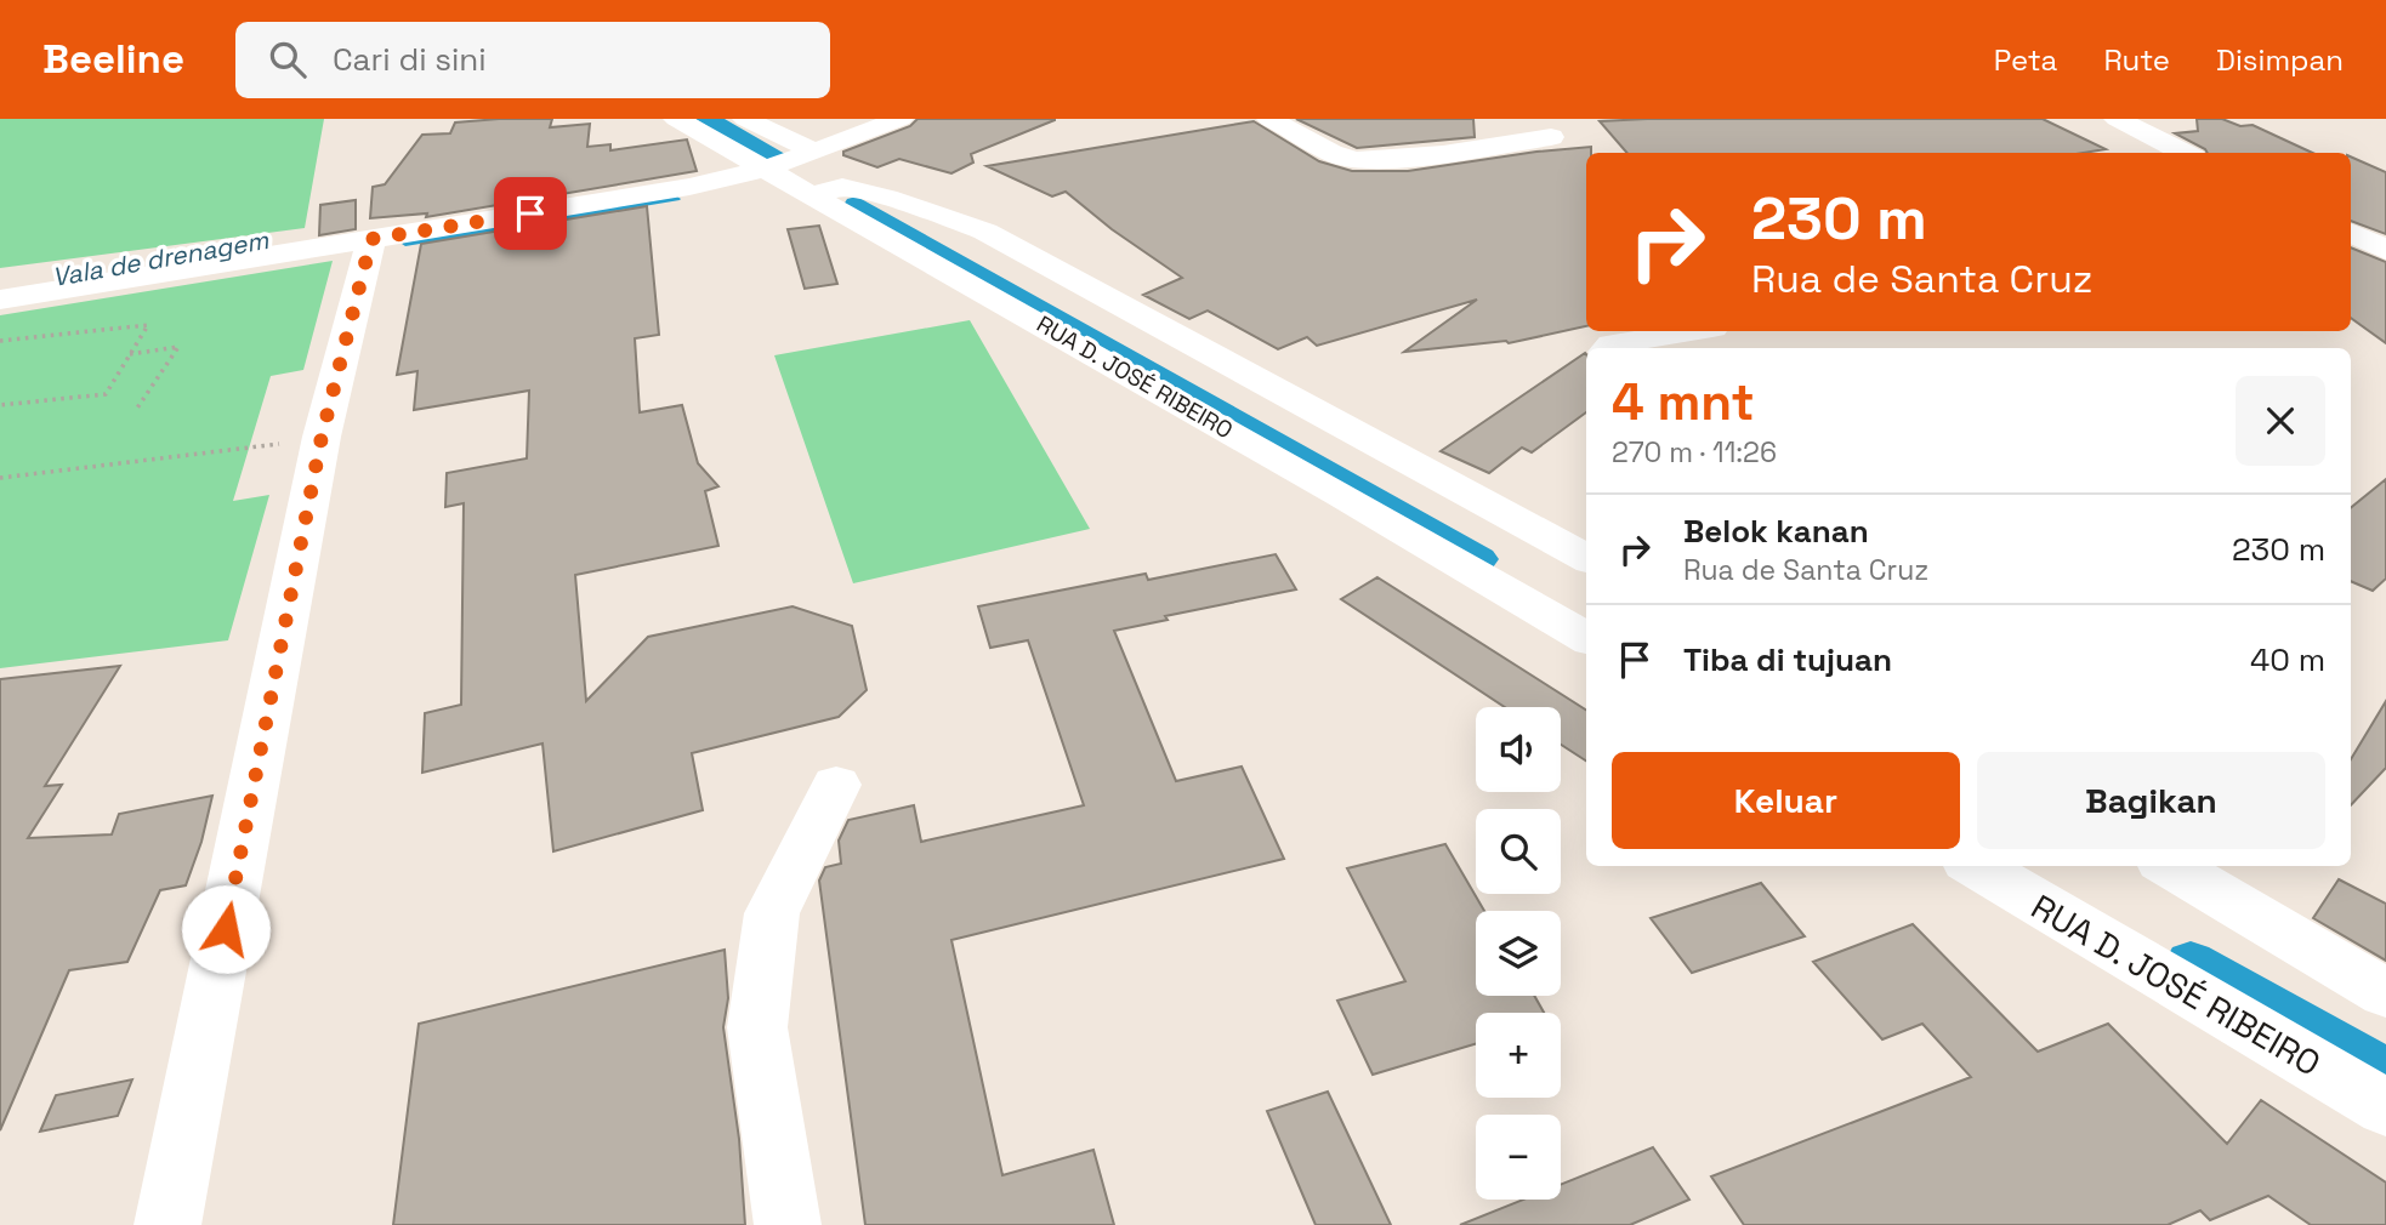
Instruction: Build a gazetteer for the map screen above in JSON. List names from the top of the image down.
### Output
{
  "streets": {
    "street": ["RUA D. JOSÉ RIBEIRO"]
  },
  "water": ["Vala de drenagem"],
  "page": {
    "header": "Beeline",
    "search": "Cari di sini",
    "nav": ["Peta", "Rute", "Disimpan"],
    "turn": ["230 m", "Rua de Santa Cruz"],
    "heading": ["4 mnt", "270 m · 11:26"],
    "list": [
      {
        "name": "Belok kanan",
        "note": "Rua de Santa Cruz",
        "value": "230 m"
      },
      {
        "name": "Tiba di tujuan",
        "value": "40 m"
      }
    ],
    "map_buttons": ["+", "−"],
    "buttons": ["Keluar", "Bagikan"]
  }
}
